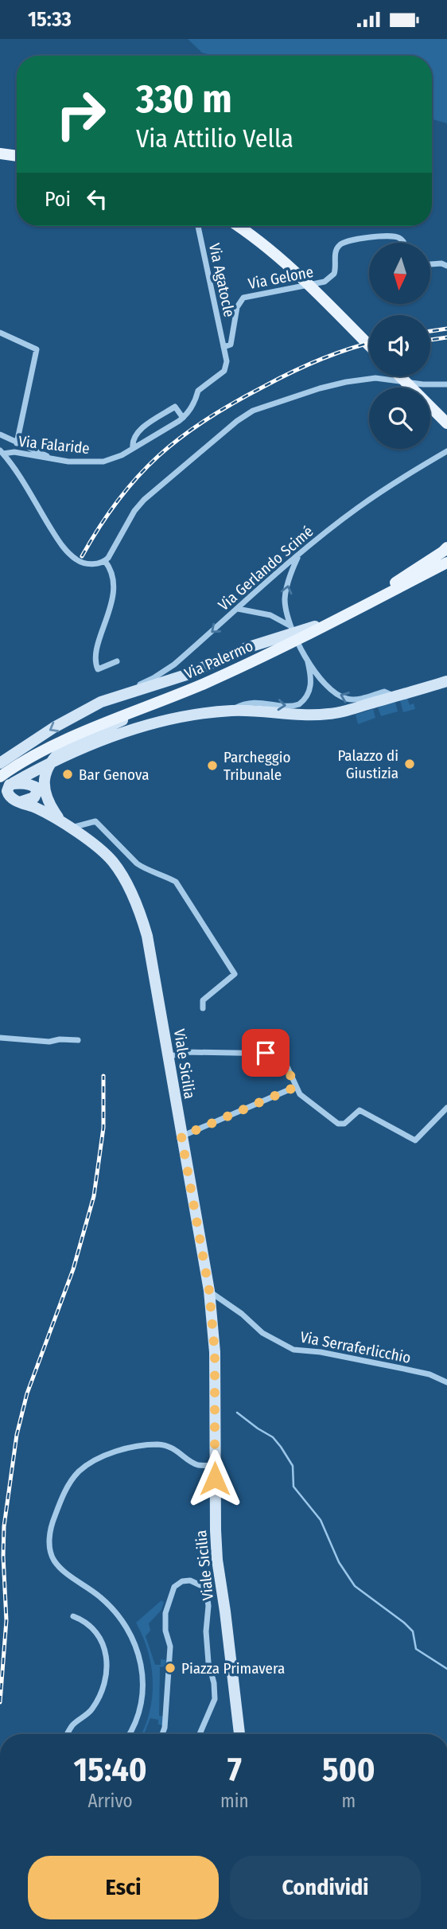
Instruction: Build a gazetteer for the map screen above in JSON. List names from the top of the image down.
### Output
{
  "streets": {
    "main road": ["Via Palermo"],
    "street": [
      "Via Gelone",
      "Via Agatocle",
      "Via Falaride",
      "Via Gerlando Scimé",
      "Viale Sicilia",
      "Via Serraferlicchio"
    ]
  },
  "crossings": [
    ["Via Gelone", "Via Agatocle"],
    ["Via Gelone", "Via Falaride"],
    ["Via Agatocle", "Via Falaride"],
    ["Viale Sicilia", "Via Serraferlicchio"]
  ],
  "places": [
    "Palazzo di Giustizia",
    "Parcheggio Tribunale",
    "Bar Genova",
    "Piazza Primavera"
  ],
  "north": "bottom",
  "page": {
    "status": "15:33",
    "turn": ["330 m", "Via Attilio Vella"],
    "then": "Poi",
    "eta": [
      "15:40",
      "Arrivo",
      "7",
      "min",
      "500",
      "m"
    ],
    "buttons": ["Esci", "Condividi"]
  }
}
